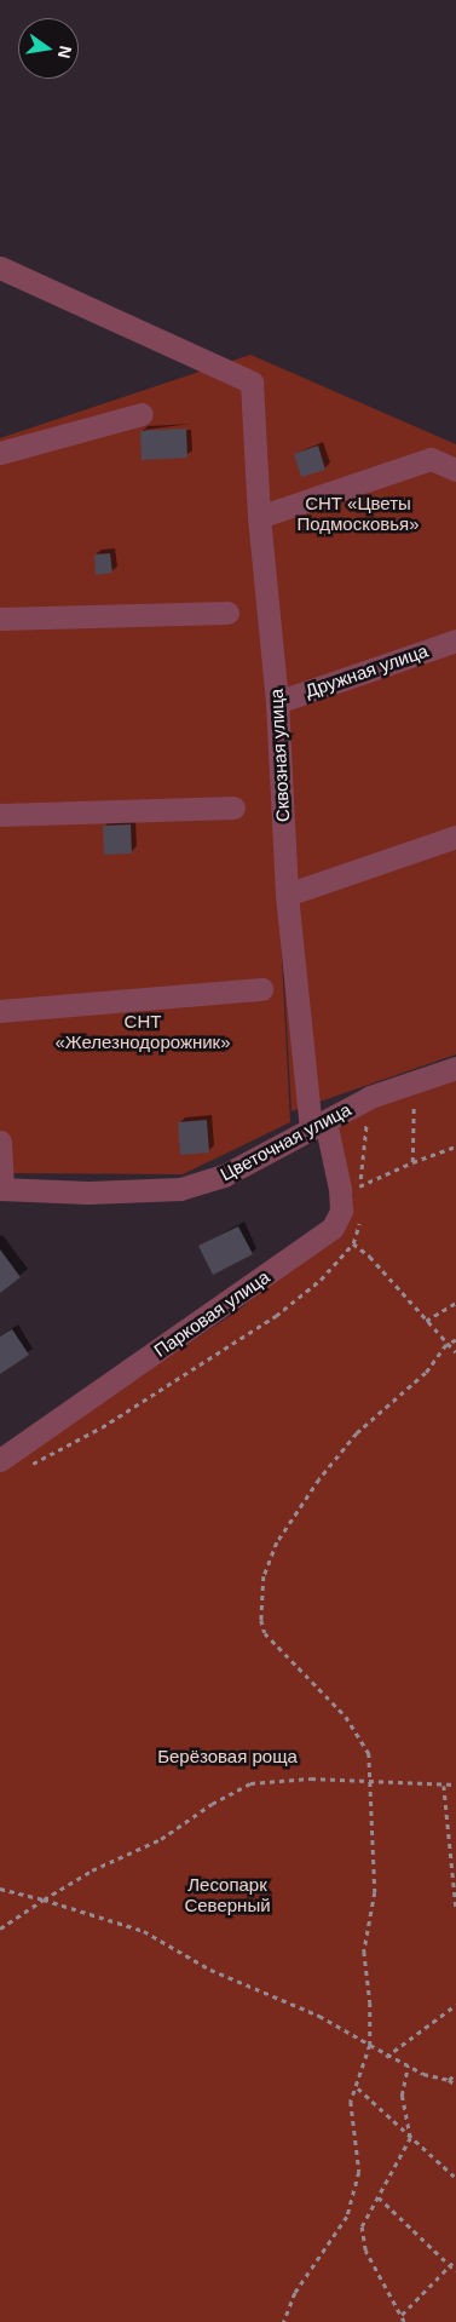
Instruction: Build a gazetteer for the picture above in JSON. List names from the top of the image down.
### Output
{
  "streets": {
    "street": [
      "Дружная улица",
      "Сквозная улица",
      "Цветочная улица",
      "Парковая улица"
    ]
  },
  "crossings": [
    ["Дружная улица", "Сквозная улица"],
    ["Сквозная улица", "Цветочная улица"],
    ["Сквозная улица", "Парковая улица"],
    ["Цветочная улица", "Парковая улица"]
  ],
  "parks": [
    "СНТ «Цветы Подмосковья»",
    "СНТ «Железнодорожник»",
    "Берёзовая роща",
    "Лесопарк Северный"
  ],
  "north": "right"
}
